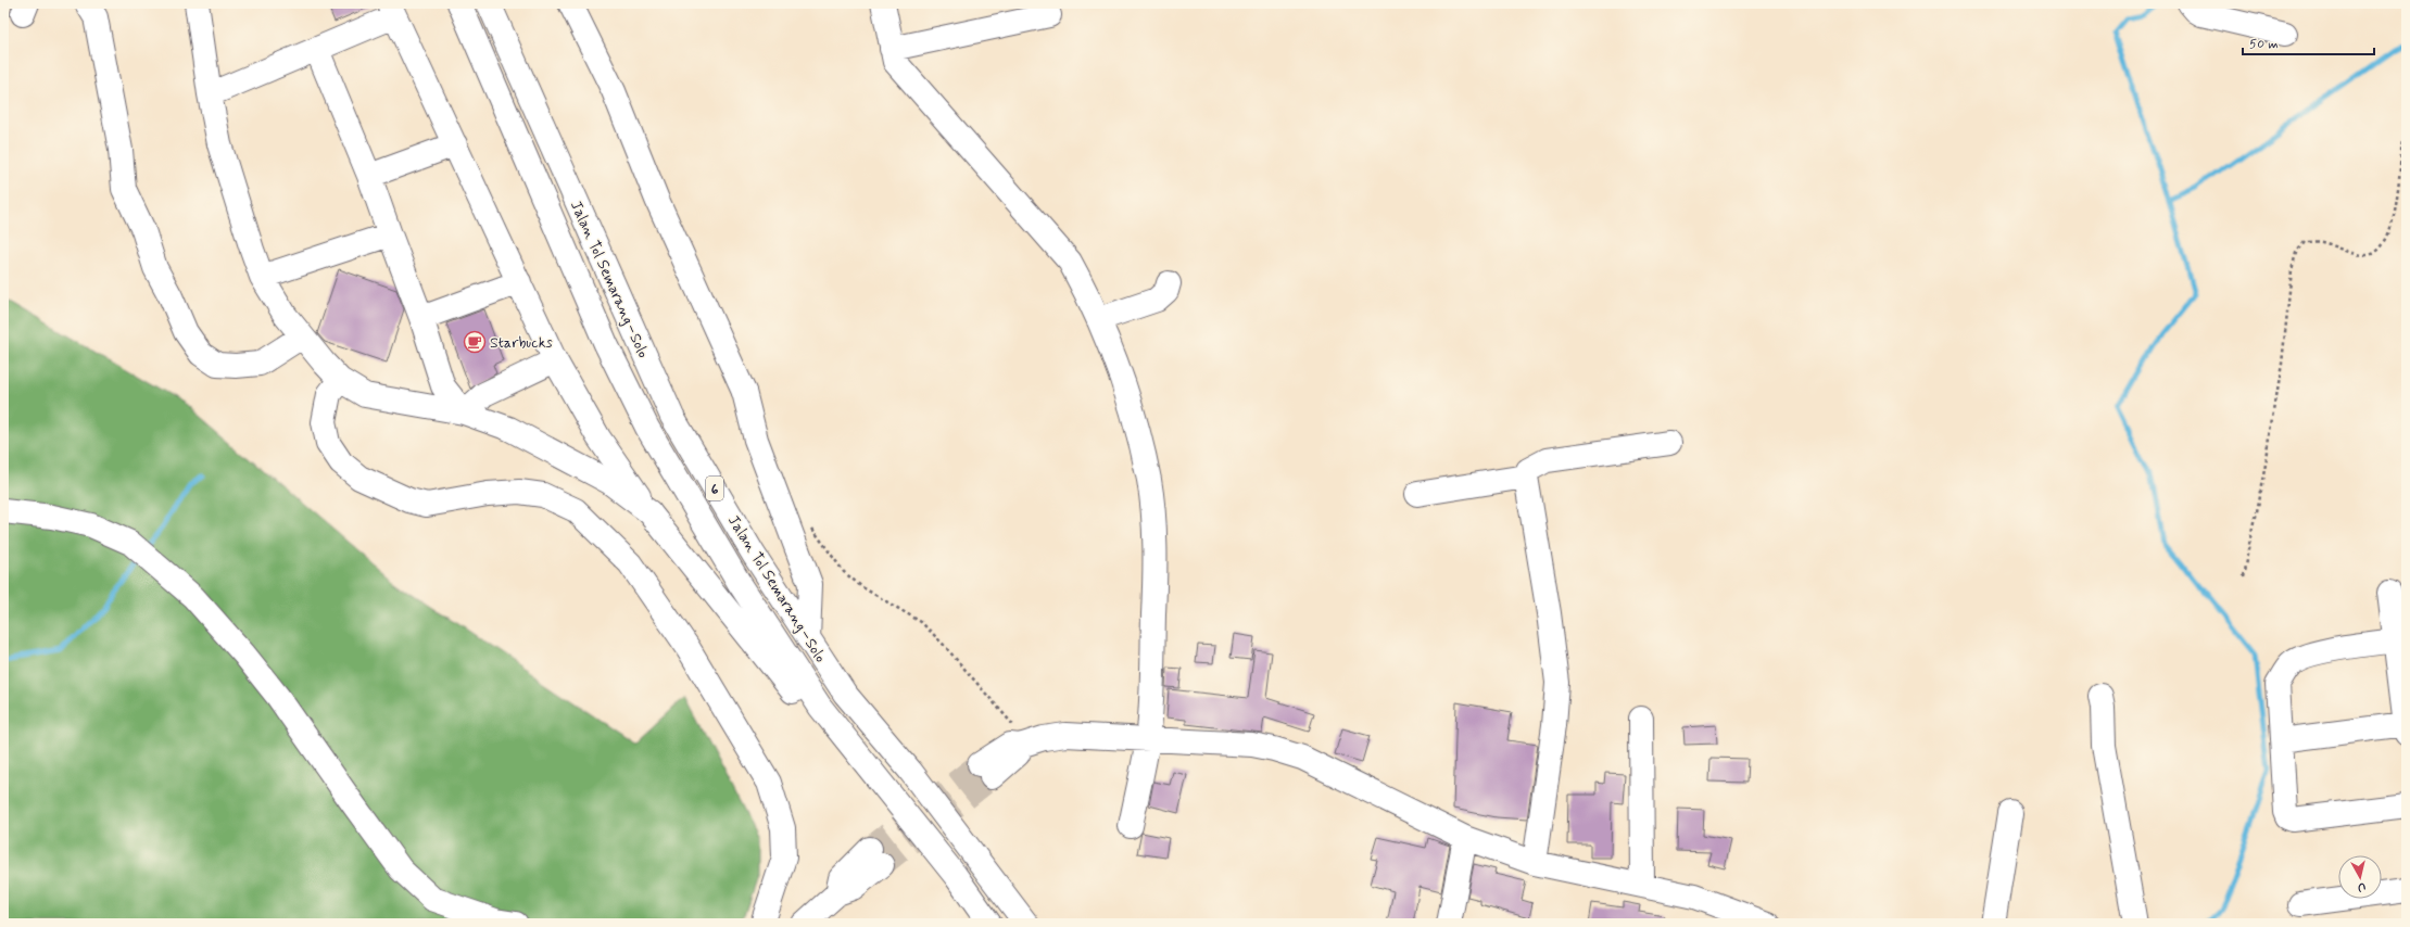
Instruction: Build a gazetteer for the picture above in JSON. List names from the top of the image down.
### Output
{
  "streets": {
    "main road": ["Jalan Tol Semarang–Solo", "6"]
  },
  "places": {
    "cafe": ["Starbucks"]
  },
  "scale_bar": "50 m",
  "north": "bottom"
}
